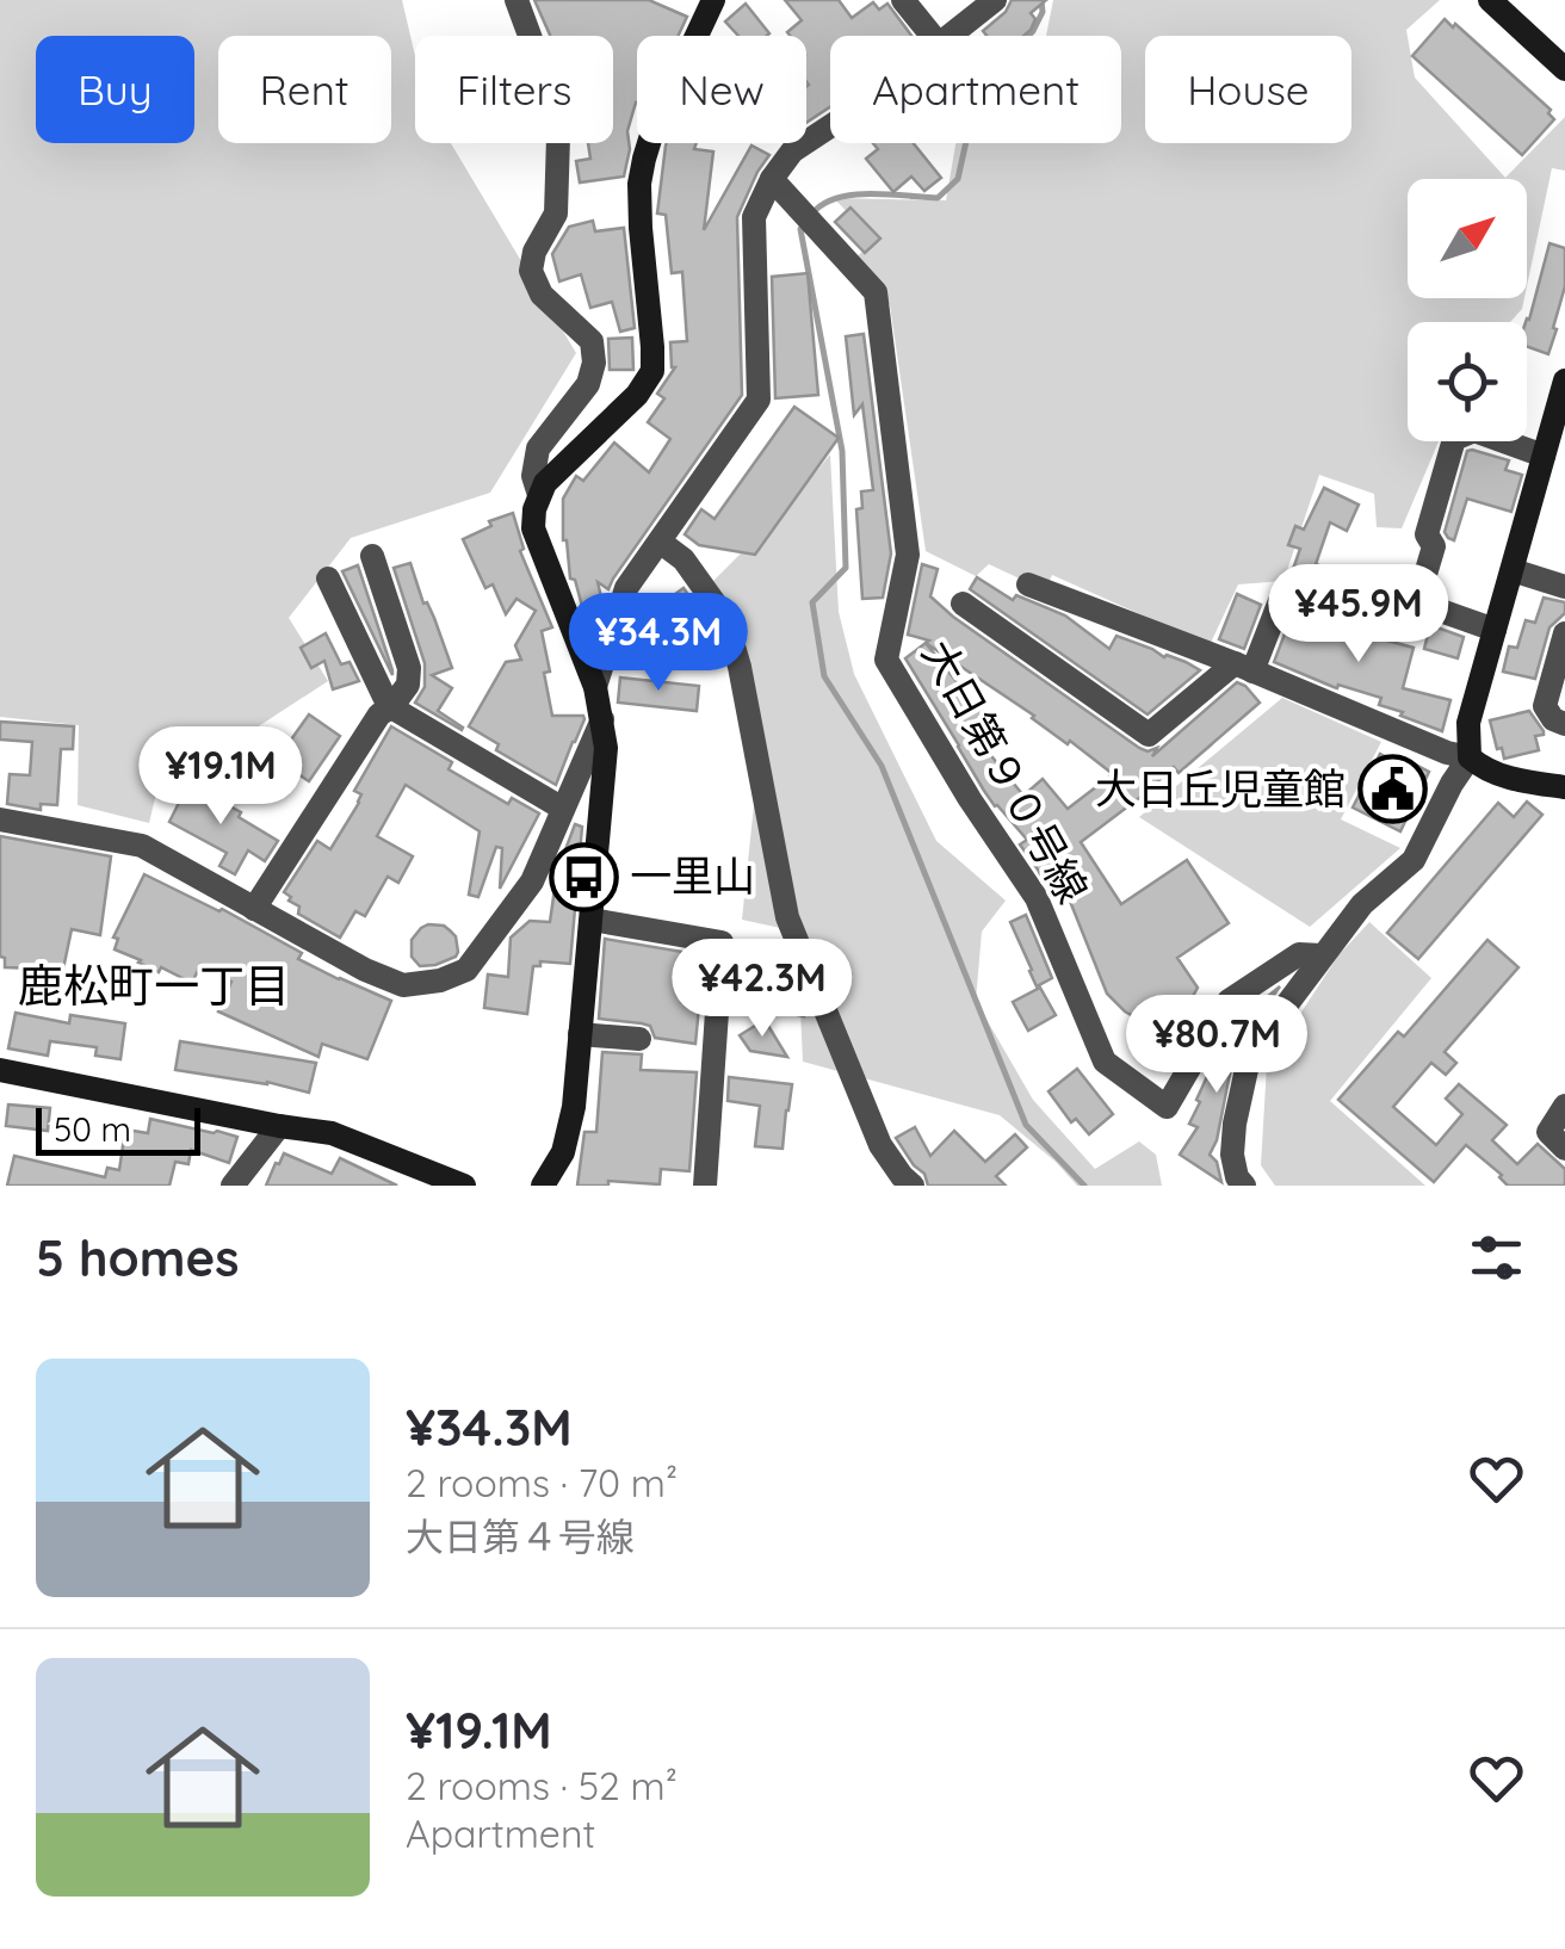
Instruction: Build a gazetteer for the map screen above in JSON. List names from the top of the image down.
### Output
{
  "streets": {
    "street": ["大日第９０号線"]
  },
  "districts": ["鹿松町一丁目"],
  "places": {
    "public building": ["大日丘児童館"],
    "bus stop": ["一里山"]
  },
  "scale_bar": "50 m",
  "north": "top right",
  "page": {
    "chip": [
      "Buy",
      "Rent",
      "Filters",
      "New",
      "Apartment",
      "House"
    ],
    "price": [
      "¥45.9M",
      "¥34.3M",
      "¥19.1M",
      "¥42.3M",
      "¥80.7M"
    ],
    "scale": "50 m",
    "heading": "5 homes",
    "list": [
      {
        "name": "¥34.3M",
        "note": "2 rooms · 70 m² · 大日第４号線"
      },
      {
        "name": "¥19.1M",
        "note": "2 rooms · 52 m² · Apartment"
      }
    ]
  }
}
